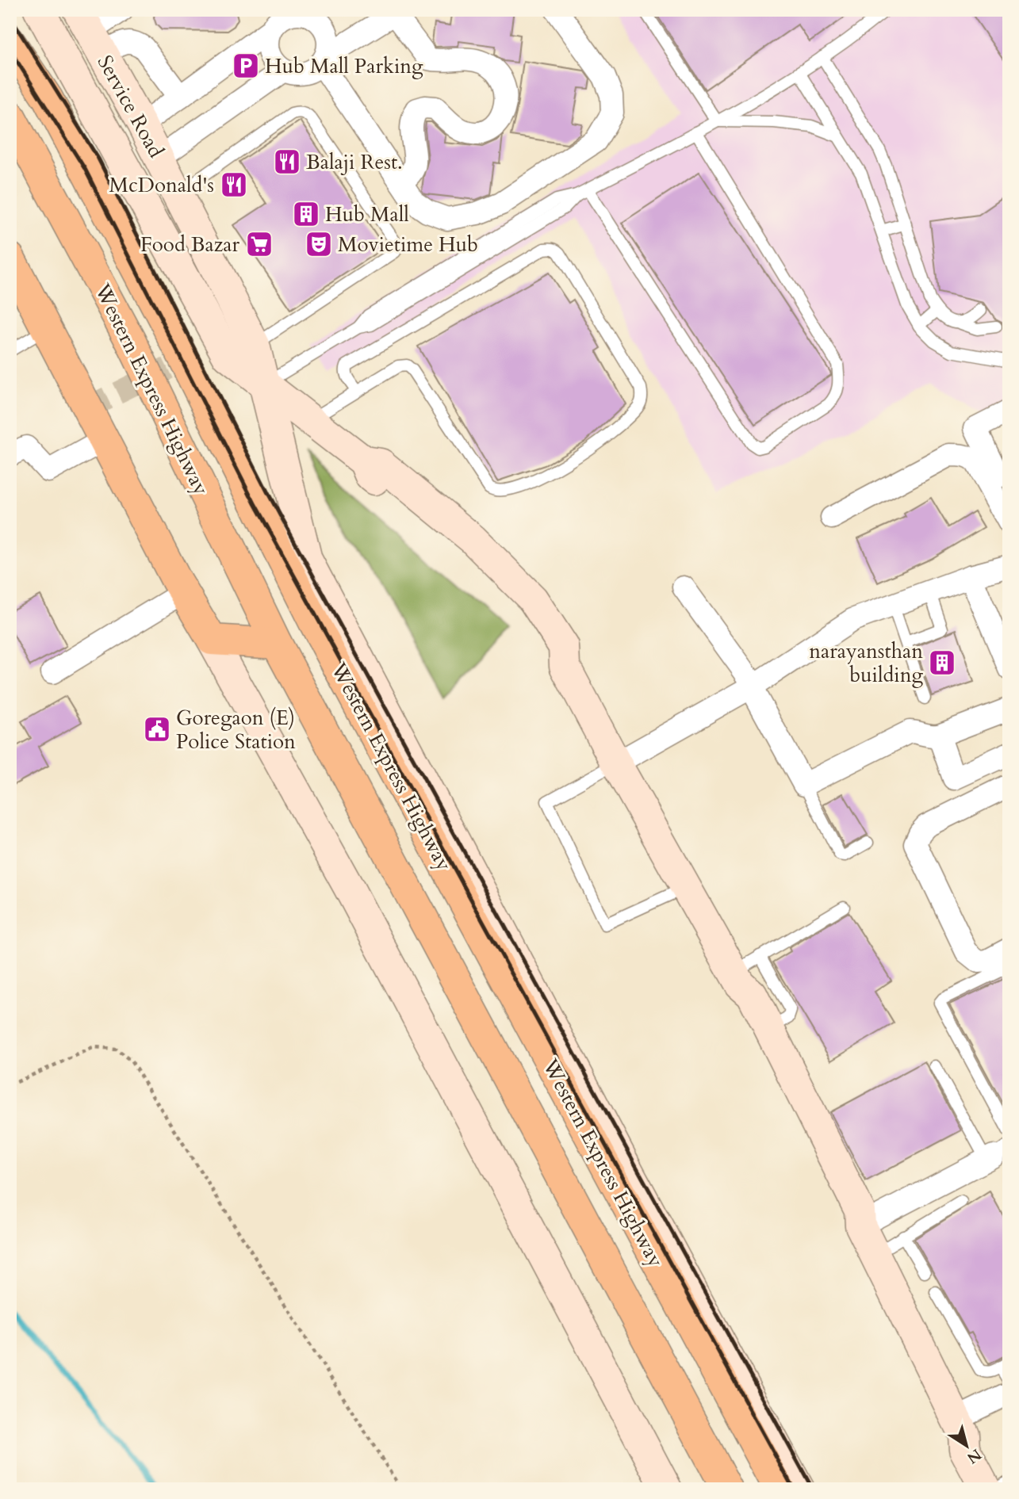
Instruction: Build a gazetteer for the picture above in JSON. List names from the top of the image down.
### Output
{
  "streets": {
    "highway": ["Western Express Highway"],
    "main road": ["Service Road"]
  },
  "places": {
    "parking": ["Hub Mall Parking"],
    "restaurant": ["Balaji Rest.", "McDonald's"],
    "building": ["Hub Mall", "narayansthan building"],
    "supermarket": ["Food Bazar"],
    "theatre": ["Movietime Hub"],
    "public building": ["Goregaon (E) Police Station"]
  },
  "north": "bottom right"
}
